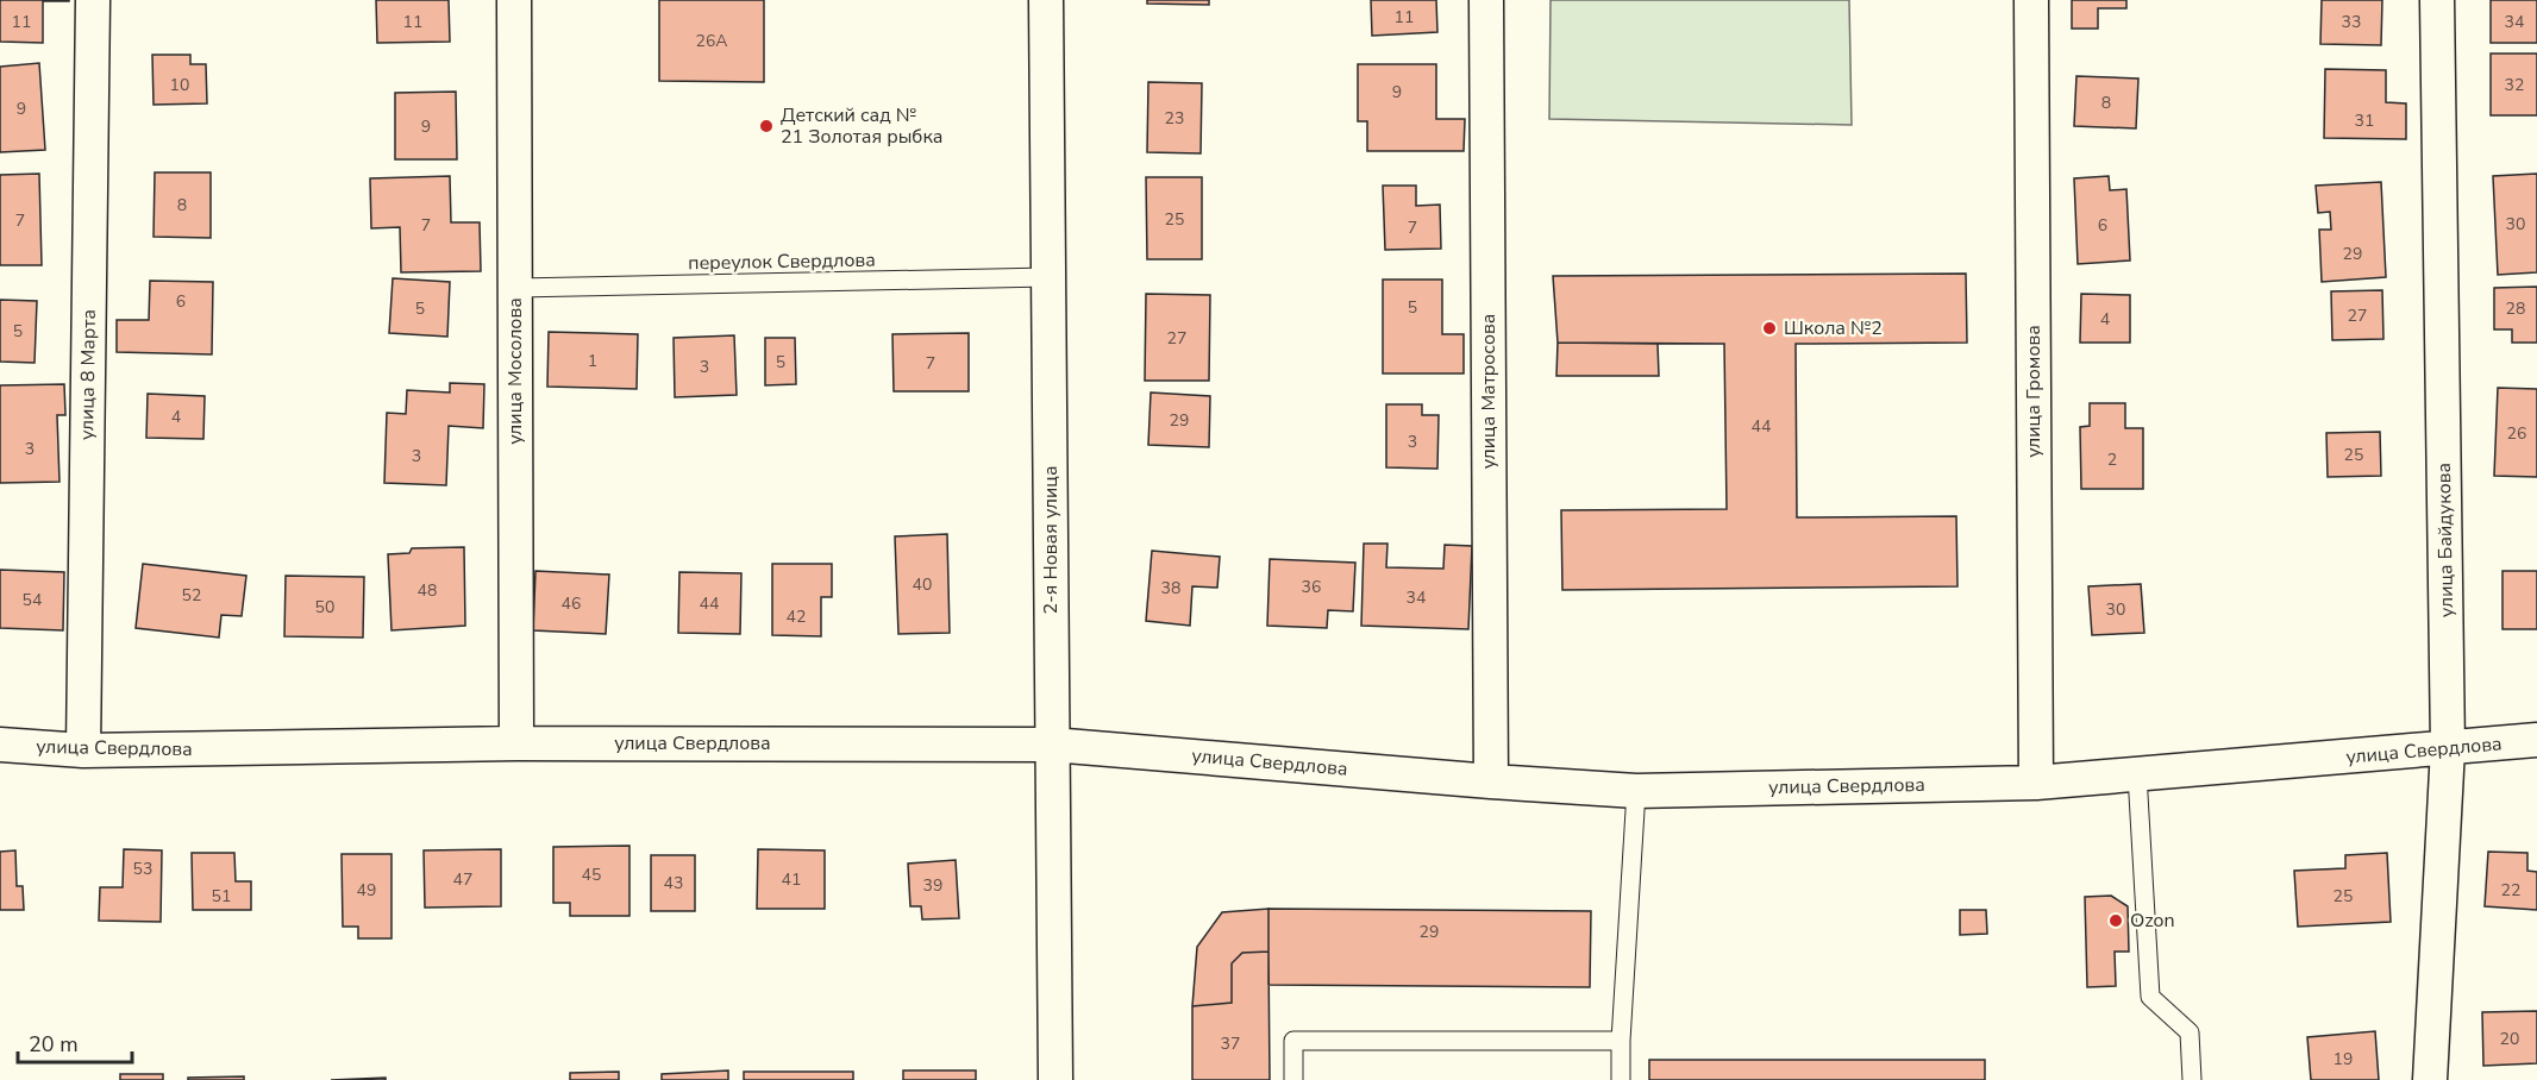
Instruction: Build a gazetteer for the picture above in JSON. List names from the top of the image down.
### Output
{
  "streets": {
    "street": [
      "улица Мосолова",
      "улица 8 Марта",
      "улица Матросова",
      "улица Громова",
      "2-я Новая улица",
      "улица Байдукова",
      "улица Свердлова"
    ],
    "lane": ["переулок Свердлова"]
  },
  "crossings": [
    ["переулок Свердлова", "улица Мосолова"],
    ["переулок Свердлова", "2-я Новая улица"],
    ["улица Мосолова", "улица Свердлова"],
    ["улица 8 Марта", "улица Свердлова"],
    ["улица Матросова", "улица Свердлова"],
    ["улица Громова", "улица Свердлова"],
    ["2-я Новая улица", "улица Свердлова"],
    ["улица Байдукова", "улица Свердлова"]
  ],
  "places": ["Детский сад № 21 Золотая рыбка", "Школа №2", "Ozon"],
  "house_numbers": [
    "11",
    "11",
    "11",
    "33",
    "34",
    "26А",
    "10",
    "32",
    "9",
    "8",
    "9",
    "23",
    "31",
    "9",
    "8",
    "25",
    "7",
    "30",
    "7",
    "6",
    "7",
    "29",
    "6",
    "5",
    "5",
    "28",
    "27",
    "4",
    "5",
    "27",
    "1",
    "5",
    "7",
    "3",
    "4",
    "29",
    "44",
    "26",
    "3",
    "3",
    "25",
    "3",
    "2",
    "40",
    "36",
    "38",
    "48",
    "52",
    "34",
    "54",
    "46",
    "44",
    "50",
    "30",
    "42",
    "53",
    "45",
    "47",
    "41",
    "43",
    "39",
    "49",
    "22",
    "51",
    "25",
    "29",
    "20",
    "37",
    "19"
  ],
  "scale_bar": "20 m"
}
